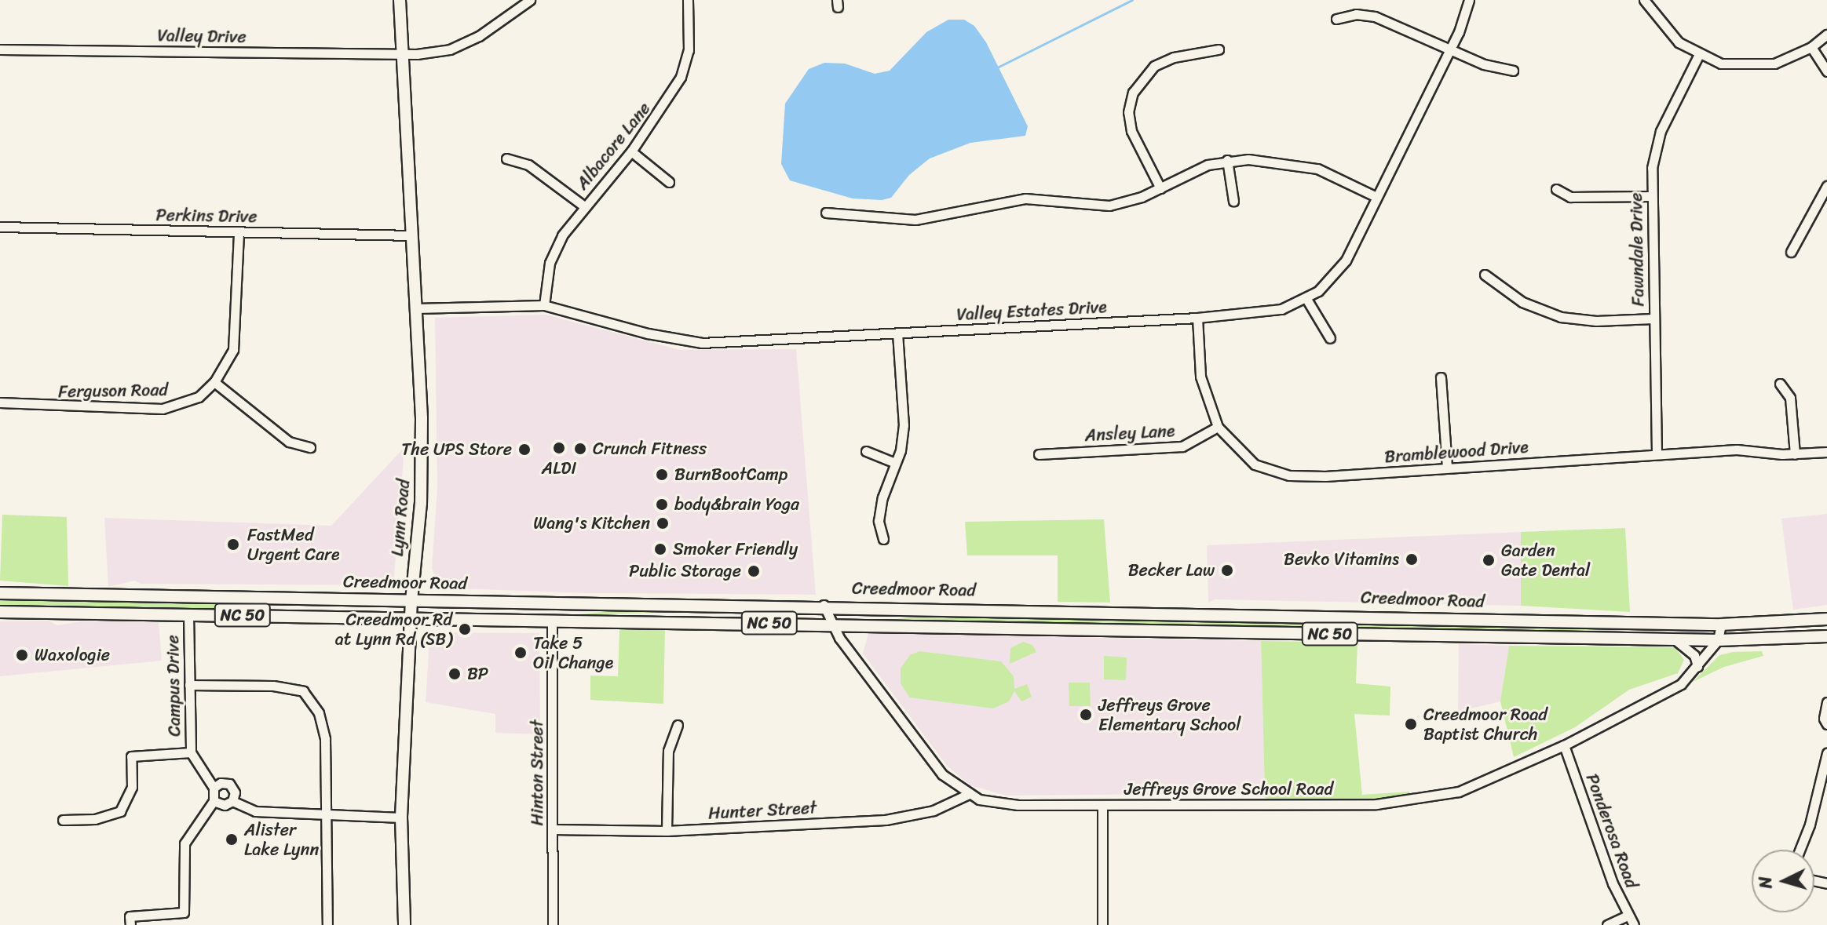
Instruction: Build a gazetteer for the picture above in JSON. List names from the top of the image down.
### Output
{
  "streets": {
    "main road": ["Lynn Road", "Creedmoor Road", "NC 50"],
    "street": [
      "Valley Drive",
      "Albacore Lane",
      "Perkins Drive",
      "Fawndale Drive",
      "Valley Estates Drive",
      "Ferguson Road",
      "Ansley Lane",
      "Bramblewood Drive",
      "Campus Drive",
      "Hinton Street",
      "Jeffreys Grove School Road",
      "Hunter Street",
      "Ponderosa Road"
    ]
  },
  "crossings": [
    ["Valley Drive", "Lynn Road"],
    ["Albacore Lane", "Valley Estates Drive"],
    ["Perkins Drive", "Ferguson Road"],
    ["Perkins Drive", "Lynn Road"],
    ["Fawndale Drive", "Bramblewood Drive"],
    ["Valley Estates Drive", "Bramblewood Drive"],
    ["Valley Estates Drive", "Lynn Road"],
    ["Ansley Lane", "Bramblewood Drive"],
    ["Lynn Road", "Creedmoor Road"],
    ["Creedmoor Road", "Campus Drive"],
    ["Creedmoor Road", "Hinton Street"],
    ["Creedmoor Road", "Jeffreys Grove School Road"],
    ["Hinton Street", "Hunter Street"],
    ["Jeffreys Grove School Road", "Hunter Street"],
    ["Jeffreys Grove School Road", "Ponderosa Road"]
  ],
  "places": [
    "ALDI",
    "Crunch Fitness",
    "The UPS Store",
    "BurnBootCamp",
    "body&brain Yoga",
    "Wang's Kitchen",
    "FastMed Urgent Care",
    "Smoker Friendly",
    "Bevko Vitamins",
    "Garden Gate Dental",
    "Becker Law",
    "Public Storage",
    "Creedmoor Rd at Lynn Rd (SB)",
    "Take 5 Oil Change",
    "Waxologie",
    "BP",
    "Jeffreys Grove Elementary School",
    "Creedmoor Road Baptist Church",
    "Alister Lake Lynn"
  ],
  "north": "left"
}
